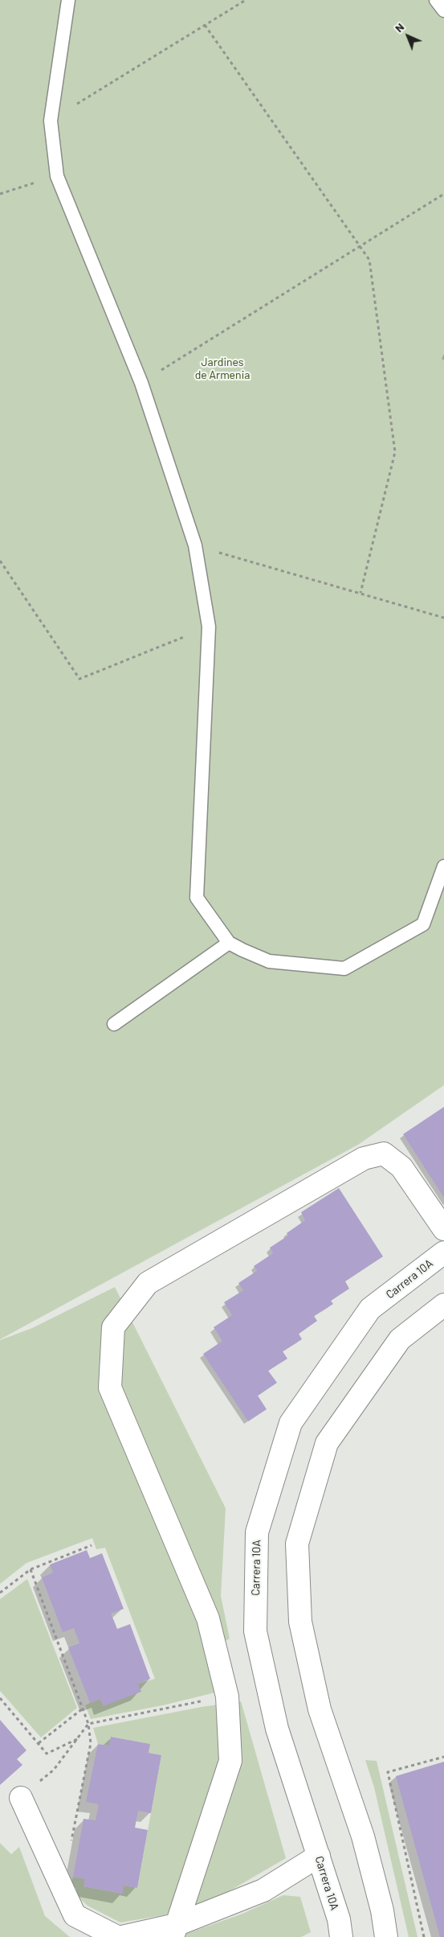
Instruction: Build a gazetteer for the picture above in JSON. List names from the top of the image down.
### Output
{
  "streets": {
    "street": ["Carrera 10A"]
  },
  "parks": ["Jardines de Armenia"],
  "north": "top left"
}
